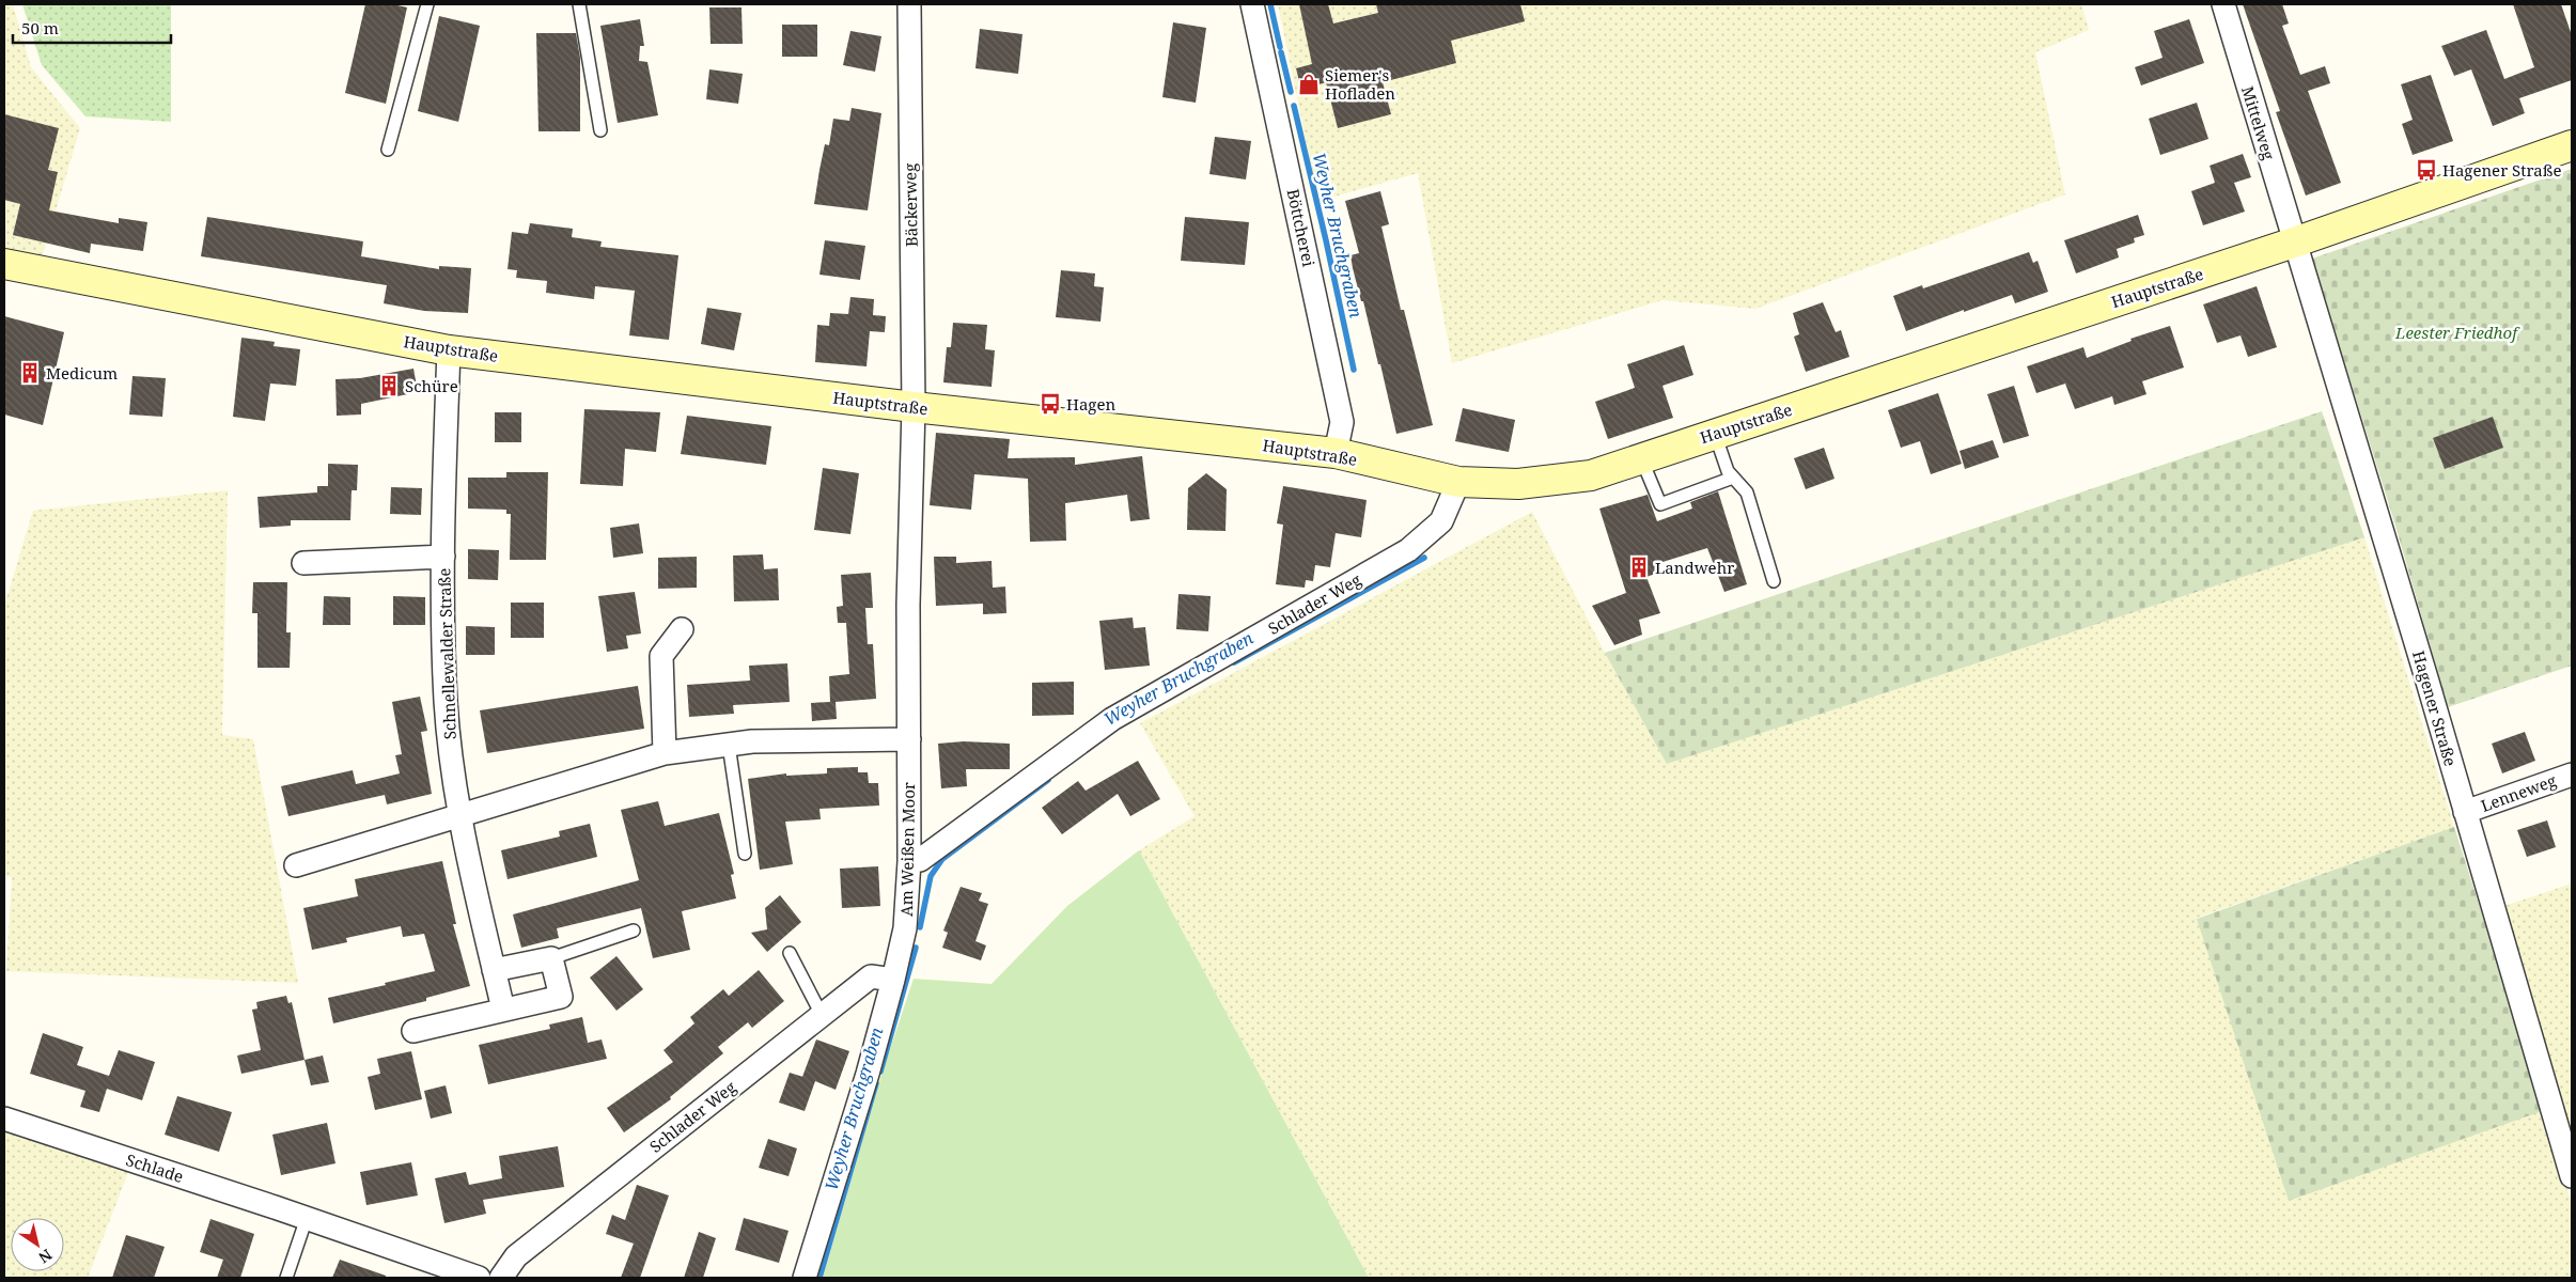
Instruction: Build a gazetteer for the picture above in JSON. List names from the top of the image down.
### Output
{
  "streets": {
    "main road": ["Hauptstraße"],
    "street": [
      "Mittelweg",
      "Bäckerweg",
      "Böttcherei",
      "Schlader Weg",
      "Schnellewalder Straße",
      "Hagener Straße",
      "Lenneweg",
      "Am Weißen Moor",
      "Schlade"
    ]
  },
  "crossings": [
    ["Mittelweg", "Hauptstraße"],
    ["Mittelweg", "Hagener Straße"],
    ["Bäckerweg", "Hauptstraße"],
    ["Bäckerweg", "Am Weißen Moor"],
    ["Böttcherei", "Hauptstraße"],
    ["Hauptstraße", "Schlader Weg"],
    ["Hauptstraße", "Schnellewalder Straße"],
    ["Hauptstraße", "Hagener Straße"],
    ["Hauptstraße", "Am Weißen Moor"],
    ["Schlader Weg", "Am Weißen Moor"],
    ["Hagener Straße", "Lenneweg"]
  ],
  "water": ["Weyher Bruchgraben"],
  "parks": ["Leester Friedhof"],
  "places": {
    "shop": ["Siemer's Hofladen"],
    "bus stop": ["Hagener Straße", "Hagen"],
    "building": ["Medicum", "Schüre", "Landwehr"]
  },
  "scale_bar": "50 m",
  "north": "bottom right"
}
